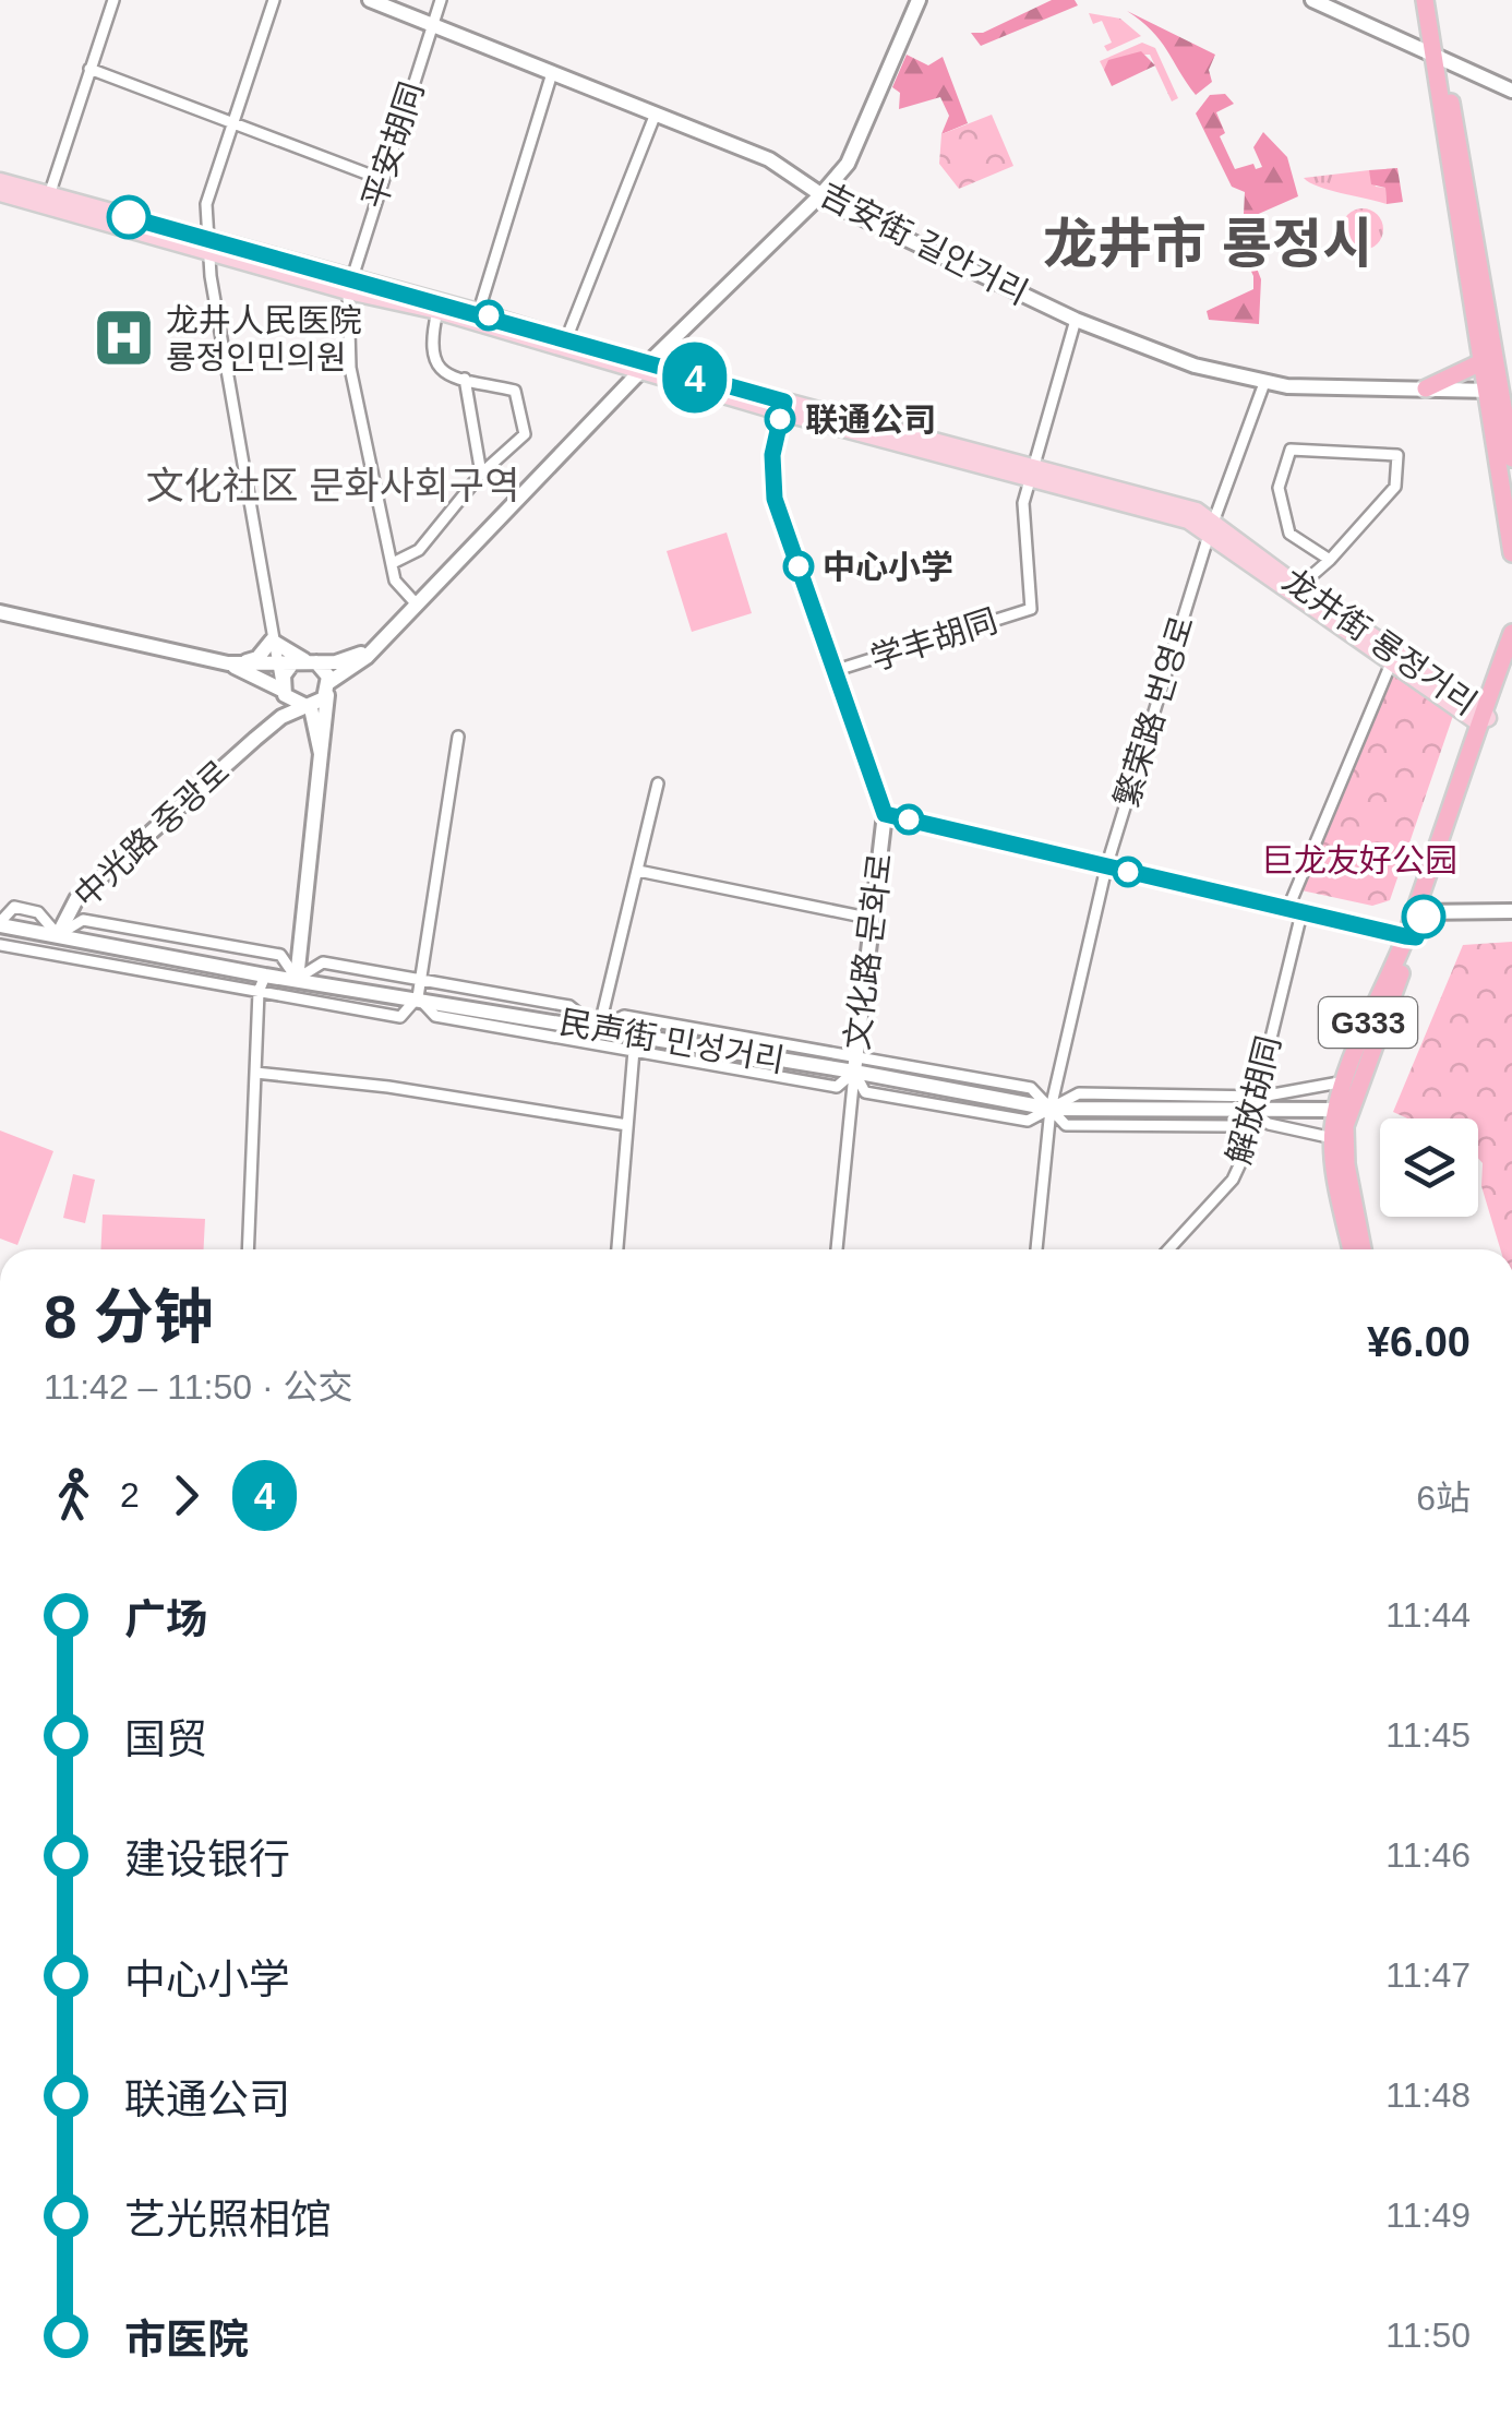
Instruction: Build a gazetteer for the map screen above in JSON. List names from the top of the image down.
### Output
{
  "streets": {
    "highway": ["G333"],
    "main road": ["龙井街 룡정거리"],
    "street": [
      "平安胡同",
      "吉安街 길안거리",
      "学丰胡同",
      "繁荣路 번영로",
      "中光路 중광로",
      "文化路 문화로",
      "民声街 민성거리",
      "解放胡同"
    ]
  },
  "crossings": [
    ["平安胡同", "吉安街 길안거리"],
    ["平安胡同", "龙井街 룡정거리"],
    ["吉安街 길안거리", "繁荣路 번영로"],
    ["学丰胡同", "龙井街 룡정거리"],
    ["学丰胡同", "文化路 문화로"],
    ["龙井街 룡정거리", "繁荣路 번영로"],
    ["龙井街 룡정거리", "文化路 문화로"],
    ["龙井街 룡정거리", "G333"],
    ["龙井街 룡정거리", "解放胡同"],
    ["繁荣路 번영로", "民声街 민성거리"],
    ["中光路 중광로", "民声街 민성거리"],
    ["文化路 문화로", "民声街 민성거리"],
    ["G333", "民声街 민성거리"],
    ["民声街 민성거리", "解放胡同"]
  ],
  "districts": ["龙井市 룡정시", "文化社区 문화사회구역"],
  "parks": ["巨龙友好公园"],
  "places": {
    "hospital": ["龙井人民医院 룡정인민의원"],
    "other": ["联通公司", "中心小学"]
  },
  "lines": ["bus line 4"],
  "page": {
    "on_map": "4",
    "heading": ["8 分钟", "11:42 – 11:50 · 公交", "¥6.00"],
    "legs": ["2", "4", "6站"],
    "list": [
      {
        "name": "广场",
        "value": "11:44"
      },
      {
        "name": "国贸",
        "value": "11:45"
      },
      {
        "name": "建设银行",
        "value": "11:46"
      },
      {
        "name": "中心小学",
        "value": "11:47"
      },
      {
        "name": "联通公司",
        "value": "11:48"
      },
      {
        "name": "艺光照相馆",
        "value": "11:49"
      },
      {
        "name": "市医院",
        "value": "11:50"
      }
    ]
  }
}
